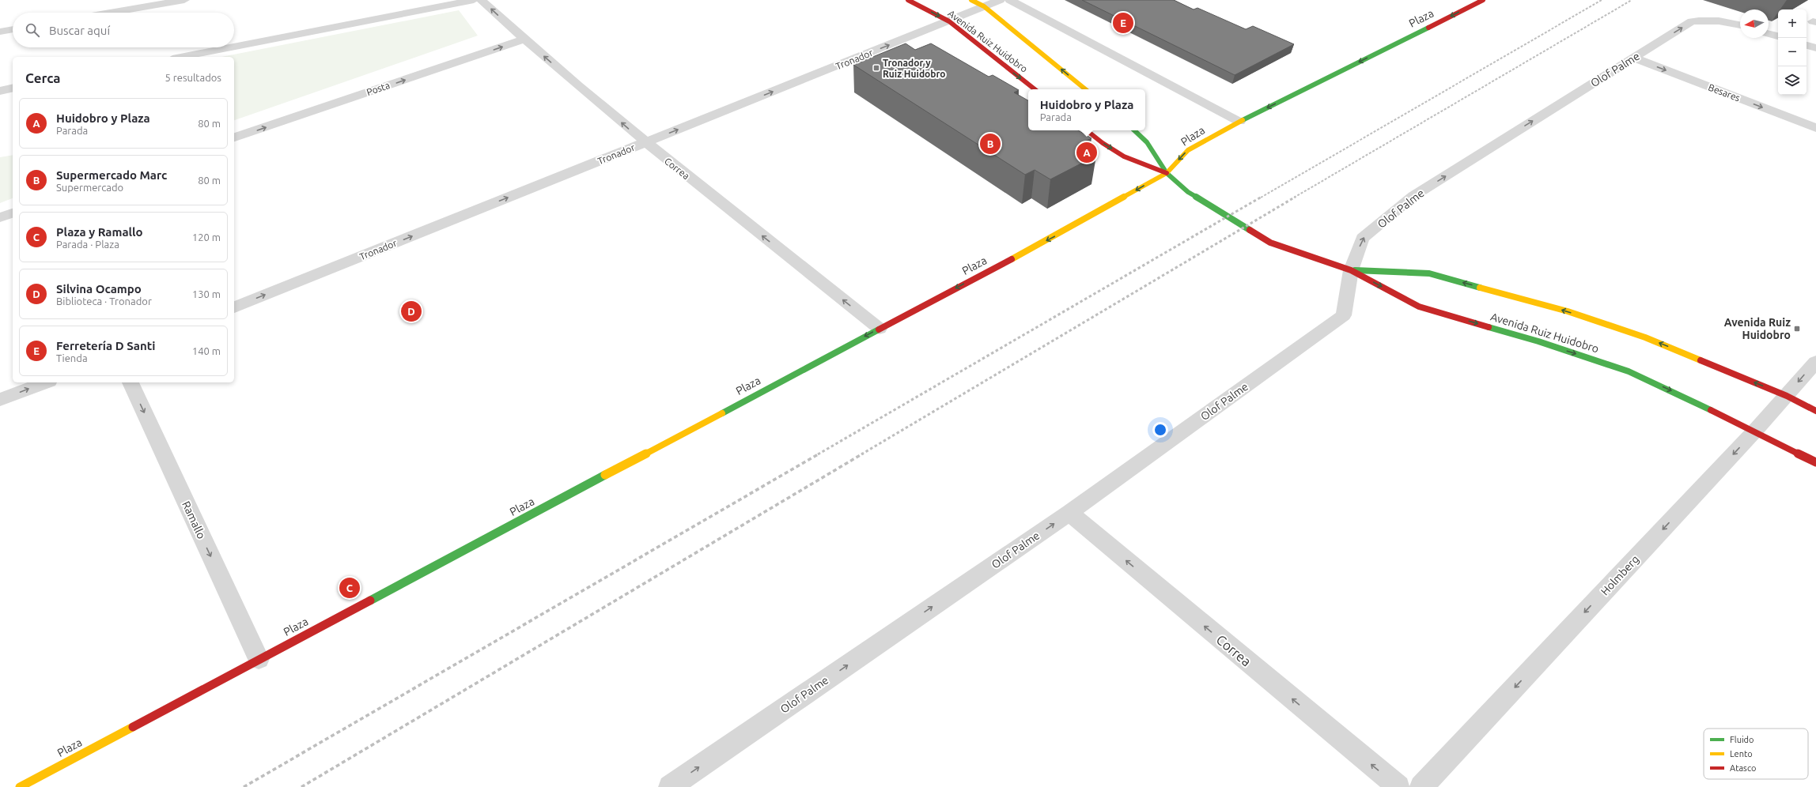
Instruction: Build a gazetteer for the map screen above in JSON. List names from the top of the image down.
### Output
{
  "streets": {
    "main road": ["Plaza", "Avenida Ruiz Huidobro"],
    "street": [
      "Tronador",
      "Olof Palme",
      "Posta",
      "Besares",
      "Correa",
      "Ramallo",
      "Holmberg"
    ]
  },
  "crossings": [
    ["Plaza", "Avenida Ruiz Huidobro"],
    ["Plaza", "Correa"],
    ["Plaza", "Ramallo"],
    ["Avenida Ruiz Huidobro", "Tronador"],
    ["Avenida Ruiz Huidobro", "Olof Palme"],
    ["Avenida Ruiz Huidobro", "Holmberg"],
    ["Tronador", "Correa"],
    ["Olof Palme", "Besares"],
    ["Olof Palme", "Correa"],
    ["Posta", "Correa"]
  ],
  "one_way": [
    "Plaza",
    "Tronador",
    "Olof Palme",
    "Besares",
    "Correa",
    "Ramallo",
    "Holmberg"
  ],
  "places": {
    "transit": ["Tronador y Ruiz Huidobro", "Avenida Ruiz Huidobro"]
  },
  "legend": ["Fluido", "Lento", "Atasco"],
  "north": "left",
  "page": {
    "map_buttons": ["+", "−"],
    "pins": [
      "E",
      "B",
      "A",
      "D",
      "C"
    ],
    "search": "Buscar aquí",
    "heading": ["Cerca", "5 resultados"],
    "popup": ["Huidobro y Plaza", "Parada"],
    "list": [
      {
        "mark": "A",
        "name": "Huidobro y Plaza",
        "note": "Parada",
        "value": "80 m"
      },
      {
        "mark": "B",
        "name": "Supermercado Marc",
        "note": "Supermercado",
        "value": "80 m"
      },
      {
        "mark": "C",
        "name": "Plaza y Ramallo",
        "note": "Parada · Plaza",
        "value": "120 m"
      },
      {
        "mark": "D",
        "name": "Silvina Ocampo",
        "note": "Biblioteca · Tronador",
        "value": "130 m"
      },
      {
        "mark": "E",
        "name": "Ferretería D Santi",
        "note": "Tienda",
        "value": "140 m"
      }
    ]
  }
}
